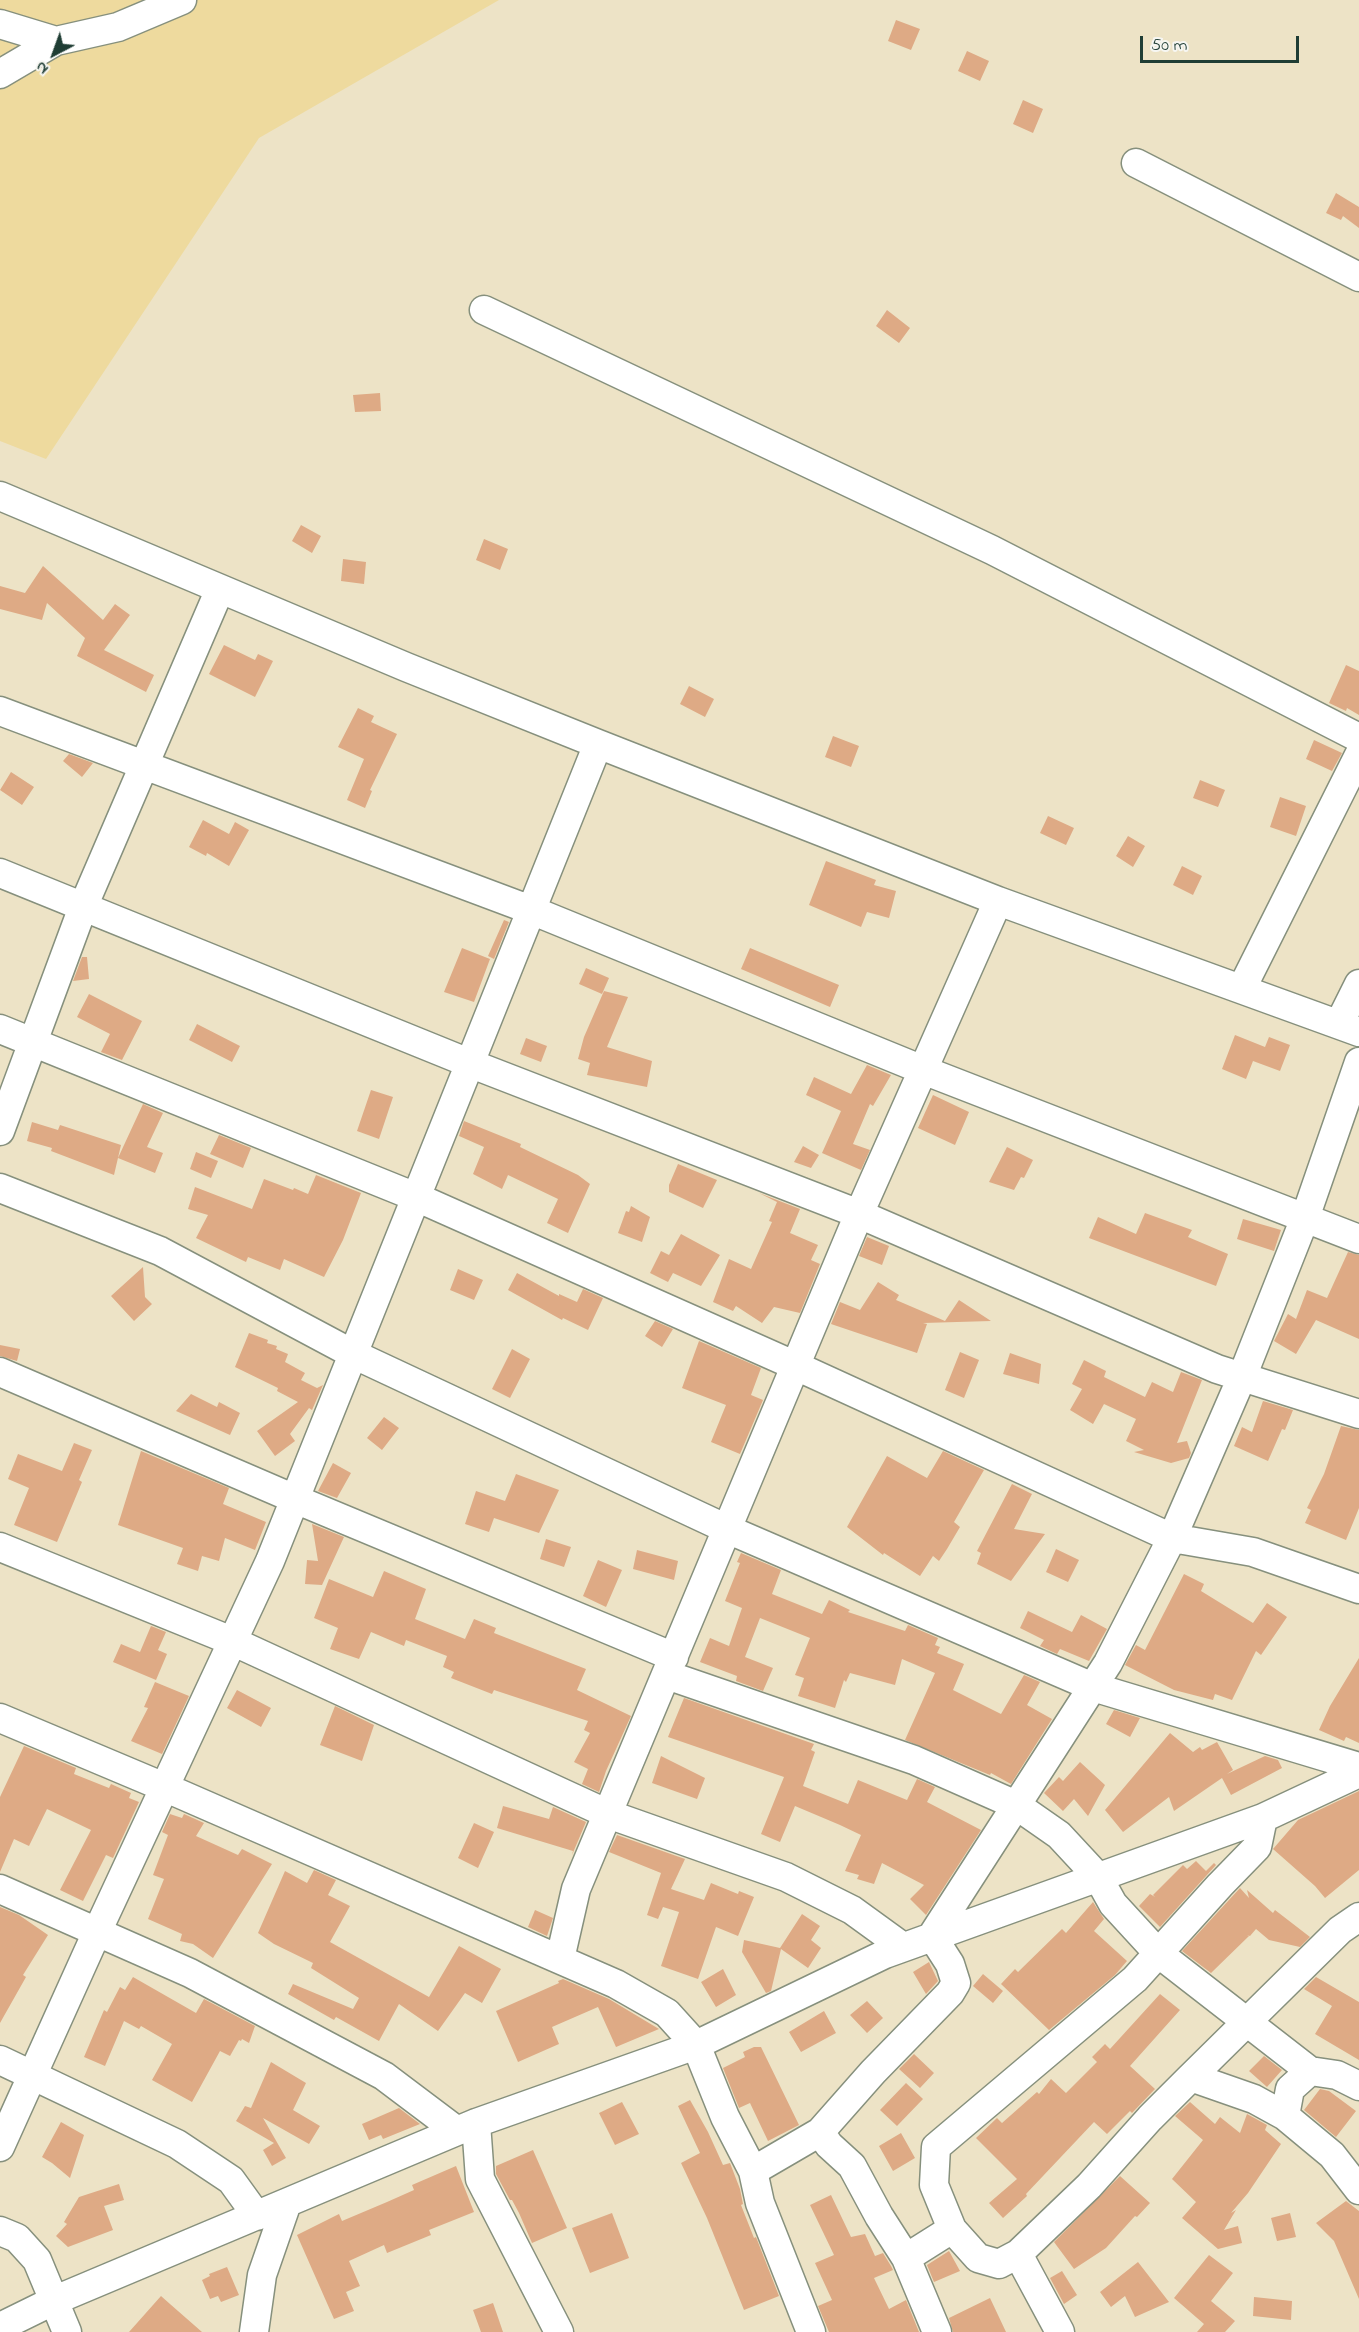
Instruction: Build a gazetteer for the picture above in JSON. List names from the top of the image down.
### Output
{
  "scale_bar": "50 m",
  "north": "bottom left"
}
